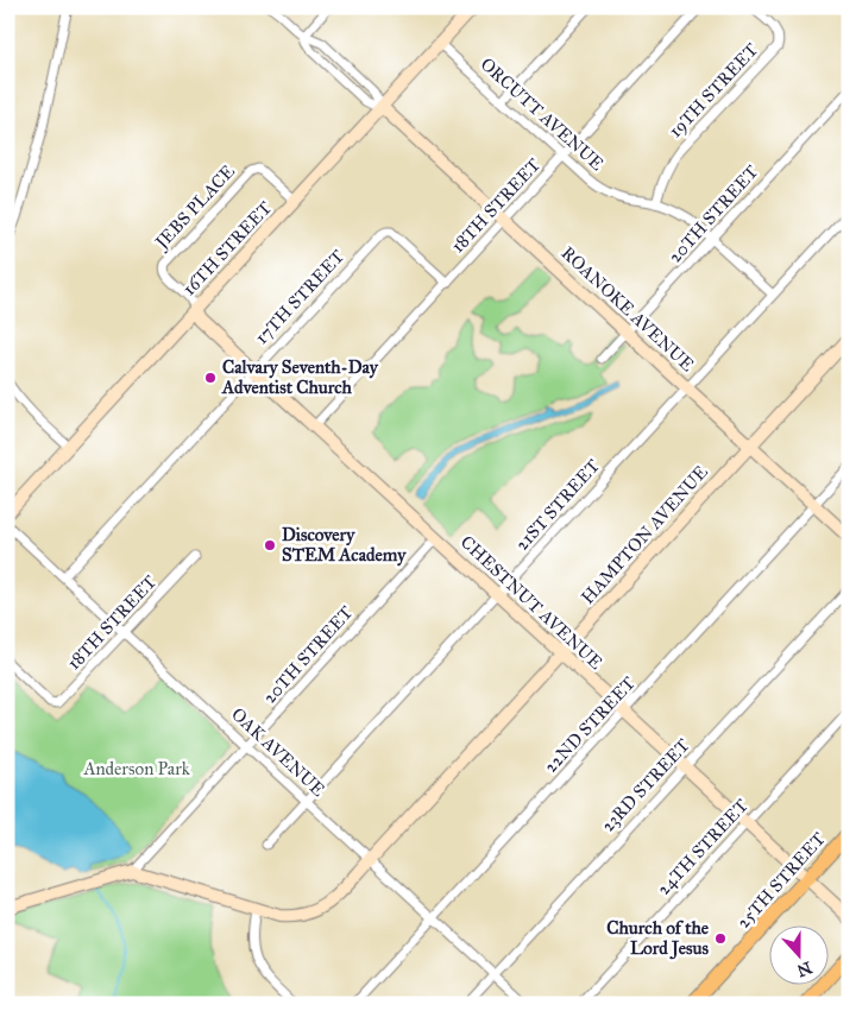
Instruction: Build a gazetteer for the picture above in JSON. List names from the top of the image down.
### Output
{
  "streets": {
    "main road": ["25TH STREET"],
    "street": [
      "19TH STREET",
      "ORCUTT AVENUE",
      "18TH STREET",
      "JEBS PLACE",
      "20TH STREET",
      "16TH STREET",
      "17TH STREET",
      "ROANOKE AVENUE",
      "21ST STREET",
      "HAMPTON AVENUE",
      "CHESTNUT AVENUE",
      "22ND STREET",
      "OAK AVENUE",
      "23RD STREET",
      "24TH STREET"
    ]
  },
  "crossings": [
    ["19TH STREET", "ORCUTT AVENUE"],
    ["ORCUTT AVENUE", "18TH STREET"],
    ["ORCUTT AVENUE", "20TH STREET"],
    ["ORCUTT AVENUE", "16TH STREET"],
    ["ORCUTT AVENUE", "21ST STREET"],
    ["18TH STREET", "17TH STREET"],
    ["18TH STREET", "ROANOKE AVENUE"],
    ["18TH STREET", "CHESTNUT AVENUE"],
    ["18TH STREET", "OAK AVENUE"],
    ["JEBS PLACE", "16TH STREET"],
    ["JEBS PLACE", "CHESTNUT AVENUE"],
    ["20TH STREET", "ROANOKE AVENUE"],
    ["20TH STREET", "HAMPTON AVENUE"],
    ["20TH STREET", "CHESTNUT AVENUE"],
    ["20TH STREET", "OAK AVENUE"],
    ["16TH STREET", "ROANOKE AVENUE"],
    ["16TH STREET", "CHESTNUT AVENUE"],
    ["17TH STREET", "CHESTNUT AVENUE"],
    ["17TH STREET", "OAK AVENUE"],
    ["ROANOKE AVENUE", "21ST STREET"],
    ["ROANOKE AVENUE", "HAMPTON AVENUE"],
    ["ROANOKE AVENUE", "22ND STREET"],
    ["21ST STREET", "CHESTNUT AVENUE"],
    ["21ST STREET", "OAK AVENUE"],
    ["HAMPTON AVENUE", "CHESTNUT AVENUE"],
    ["HAMPTON AVENUE", "OAK AVENUE"],
    ["CHESTNUT AVENUE", "22ND STREET"],
    ["CHESTNUT AVENUE", "23RD STREET"],
    ["CHESTNUT AVENUE", "24TH STREET"],
    ["CHESTNUT AVENUE", "25TH STREET"],
    ["22ND STREET", "OAK AVENUE"],
    ["OAK AVENUE", "23RD STREET"]
  ],
  "parks": ["Anderson Park"],
  "places": ["Calvary Seventh-Day Adventist Church", "Discovery STEM Academy", "Church of the Lord Jesus"],
  "north": "bottom"
}
